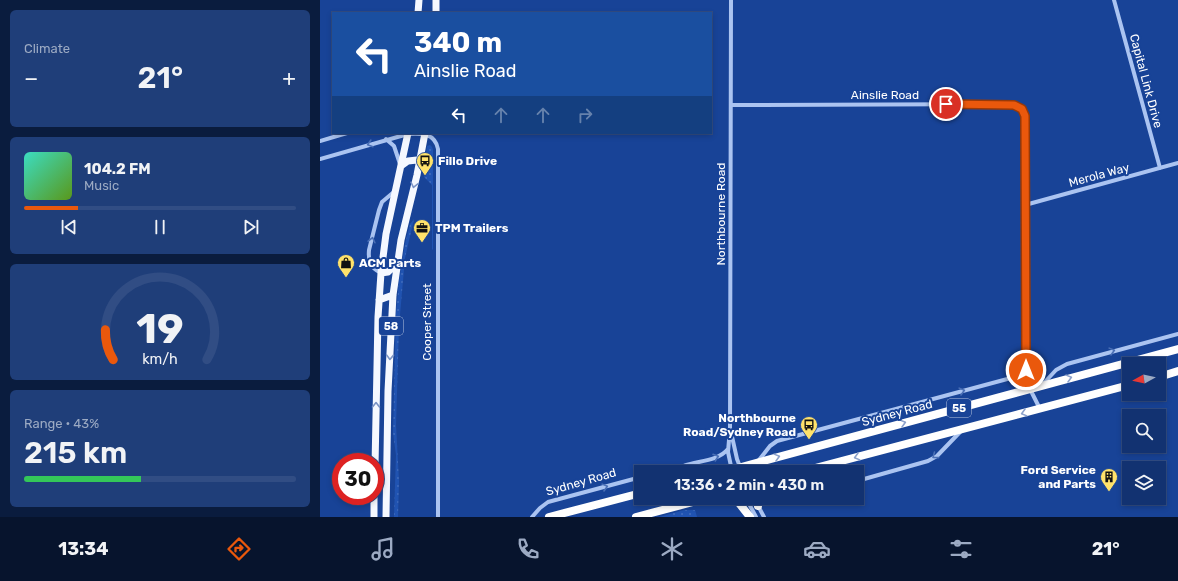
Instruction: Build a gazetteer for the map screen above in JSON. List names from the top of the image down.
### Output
{
  "streets": {
    "highway": ["55", "Sydney Road"],
    "main road": ["58"],
    "street": [
      "Capital Link Drive",
      "Ainslie Road",
      "Merola Way",
      "Northbourne Road",
      "Cooper Street"
    ]
  },
  "crossings": [
    ["Capital Link Drive", "Merola Way"],
    ["Ainslie Road", "Merola Way"],
    ["Ainslie Road", "Northbourne Road"],
    ["Ainslie Road", "55"],
    ["Ainslie Road", "Sydney Road"],
    ["Cooper Street", "58"]
  ],
  "places": {
    "bus stop": ["Fillo Drive", "Northbourne Road/Sydney Road"],
    "office": ["TPM Trailers"],
    "shop": ["ACM Parts"],
    "building": ["Ford Service and Parts"]
  },
  "north": "left",
  "page": {
    "tile": [
      "Climate",
      ["Range · 43%", "215 km"]
    ],
    "turn": ["340 m", "Ainslie Road"],
    "heat": ["−", "21°", "+"],
    "song": ["104.2 FM", "Music"],
    "limit": "30",
    "trip": "13:36 · 2 min · 430 m",
    "tabs": ["13:34", "21°"],
    "gauge": ["19", "km/h"]
  }
}
